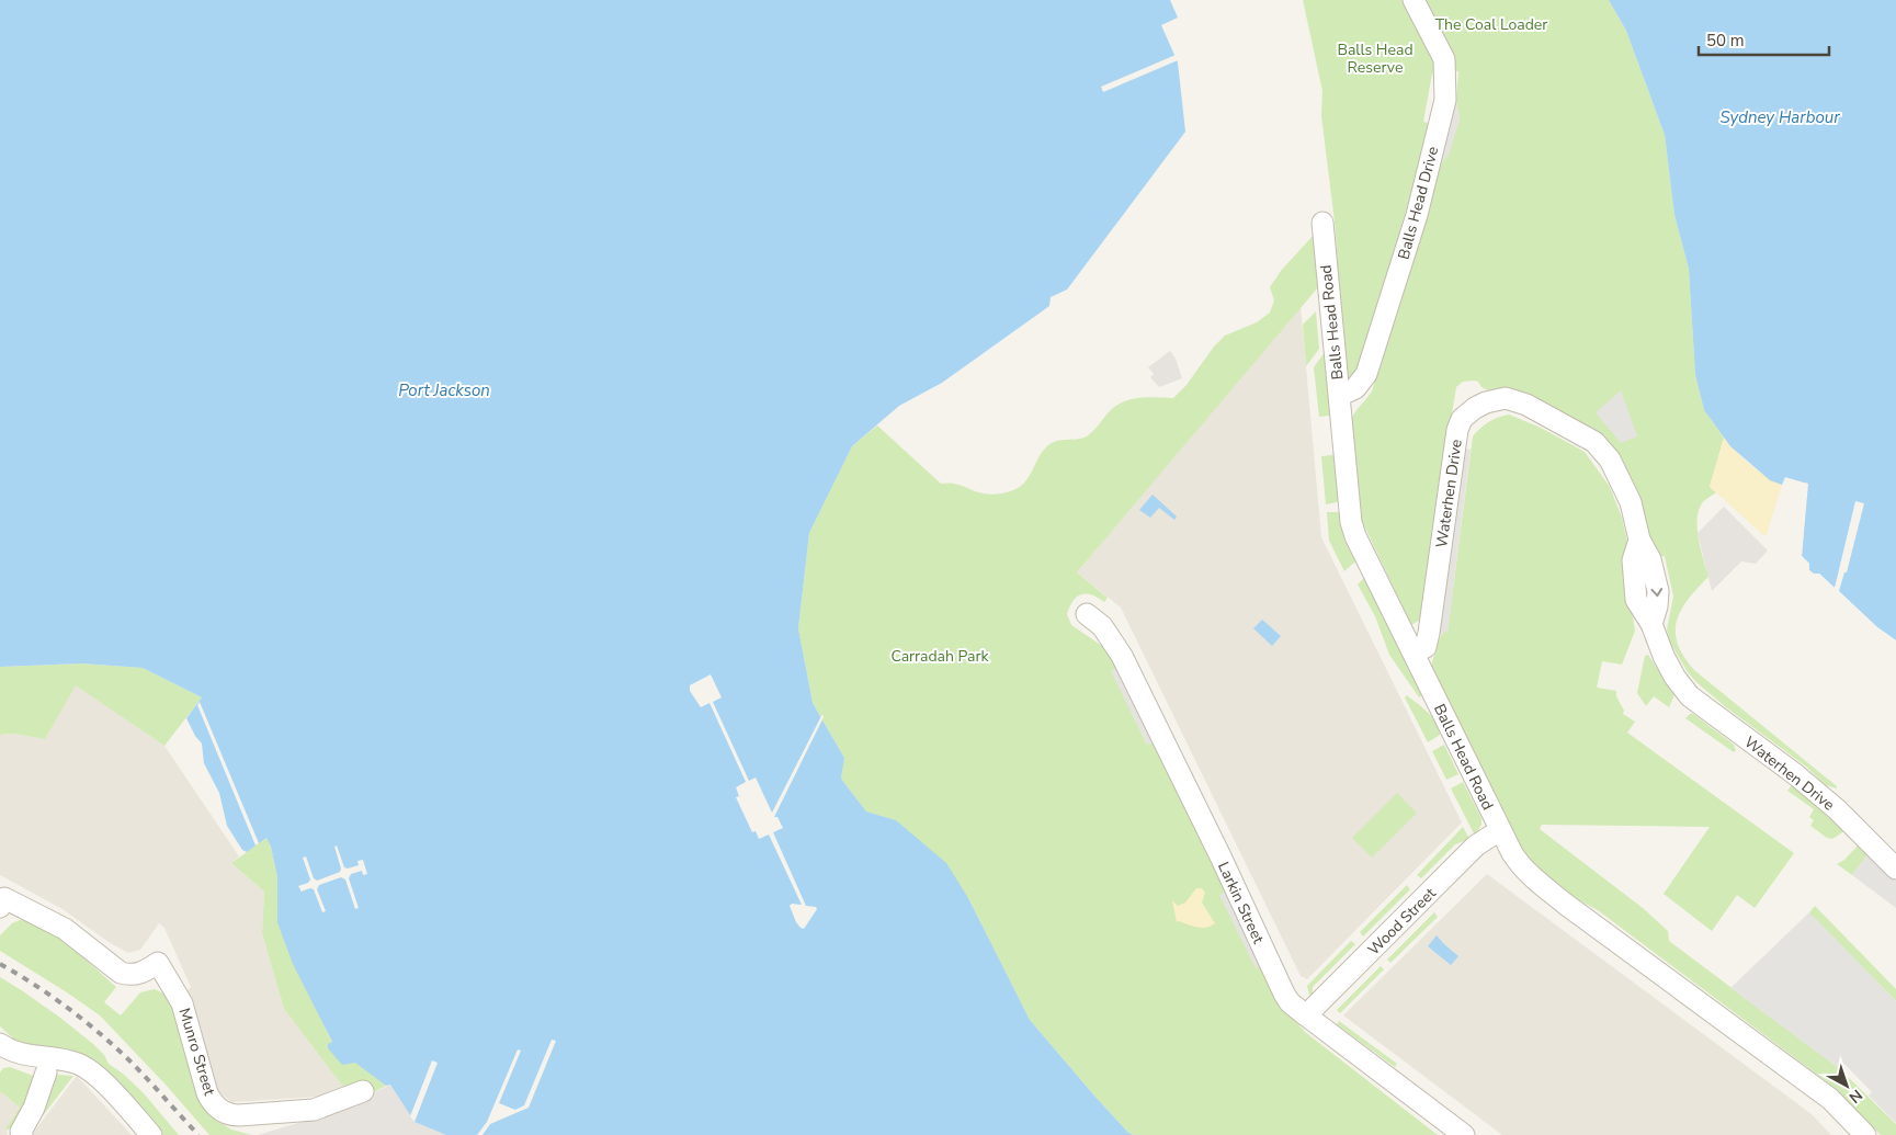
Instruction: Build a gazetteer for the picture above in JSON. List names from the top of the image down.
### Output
{
  "streets": {
    "street": [
      "Balls Head Drive",
      "Balls Head Road",
      "Waterhen Drive",
      "Larkin Street",
      "Wood Street",
      "Munro Street"
    ]
  },
  "crossings": [
    ["Balls Head Drive", "Balls Head Road"],
    ["Balls Head Road", "Waterhen Drive"],
    ["Balls Head Road", "Wood Street"],
    ["Larkin Street", "Wood Street"]
  ],
  "water": ["Sydney Harbour", "Port Jackson"],
  "parks": ["The Coal Loader", "Balls Head Reserve", "Carradah Park"],
  "scale_bar": "50 m",
  "north": "bottom right"
}
